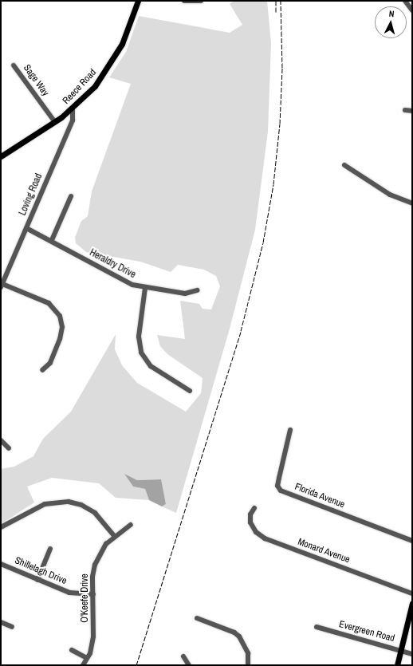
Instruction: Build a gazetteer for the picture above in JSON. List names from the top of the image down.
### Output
{
  "streets": {
    "main road": ["Reece Road"],
    "street": [
      "Sage Way",
      "Loving Road",
      "Heraldry Drive",
      "Florida Avenue",
      "Monard Avenue",
      "Shillelagh Drive",
      "O'Keefe Drive",
      "Evergreen Road"
    ]
  },
  "crossings": [
    ["Sage Way", "Reece Road"],
    ["Reece Road", "Loving Road"],
    ["Loving Road", "Heraldry Drive"],
    ["Shillelagh Drive", "O'Keefe Drive"]
  ],
  "north": "top"
}
